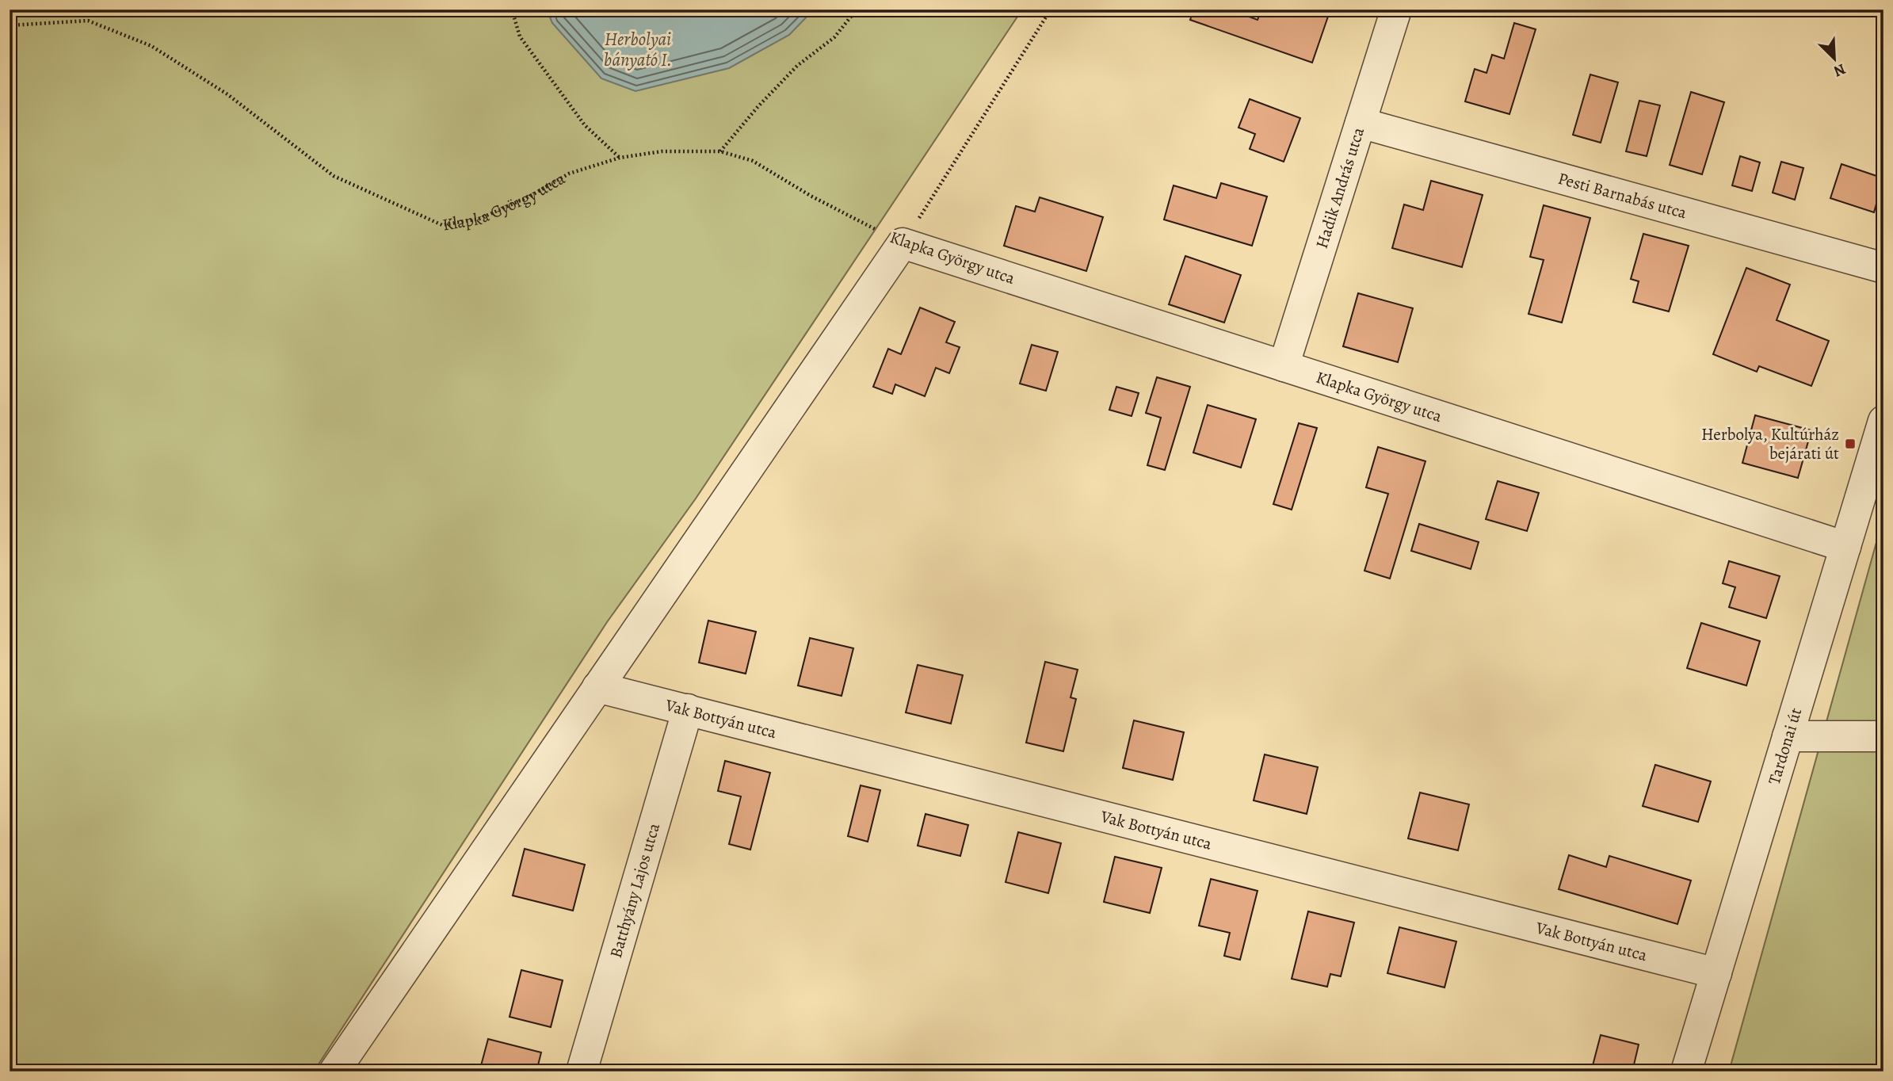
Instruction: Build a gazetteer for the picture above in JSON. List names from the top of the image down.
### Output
{
  "streets": {
    "street": [
      "Hadik András utca",
      "Pesti Barnabás utca",
      "Klapka György utca",
      "Vak Bottyán utca",
      "Tardonai út",
      "Batthyány Lajos utca"
    ]
  },
  "crossings": [
    ["Hadik András utca", "Pesti Barnabás utca"],
    ["Hadik András utca", "Klapka György utca"],
    ["Klapka György utca", "Tardonai út"],
    ["Vak Bottyán utca", "Tardonai út"],
    ["Vak Bottyán utca", "Batthyány Lajos utca"]
  ],
  "water": ["Herbolyai bányató I."],
  "places": {
    "transit": ["Herbolya, Kultúrház bejárati út"]
  },
  "north": "bottom right"
}
